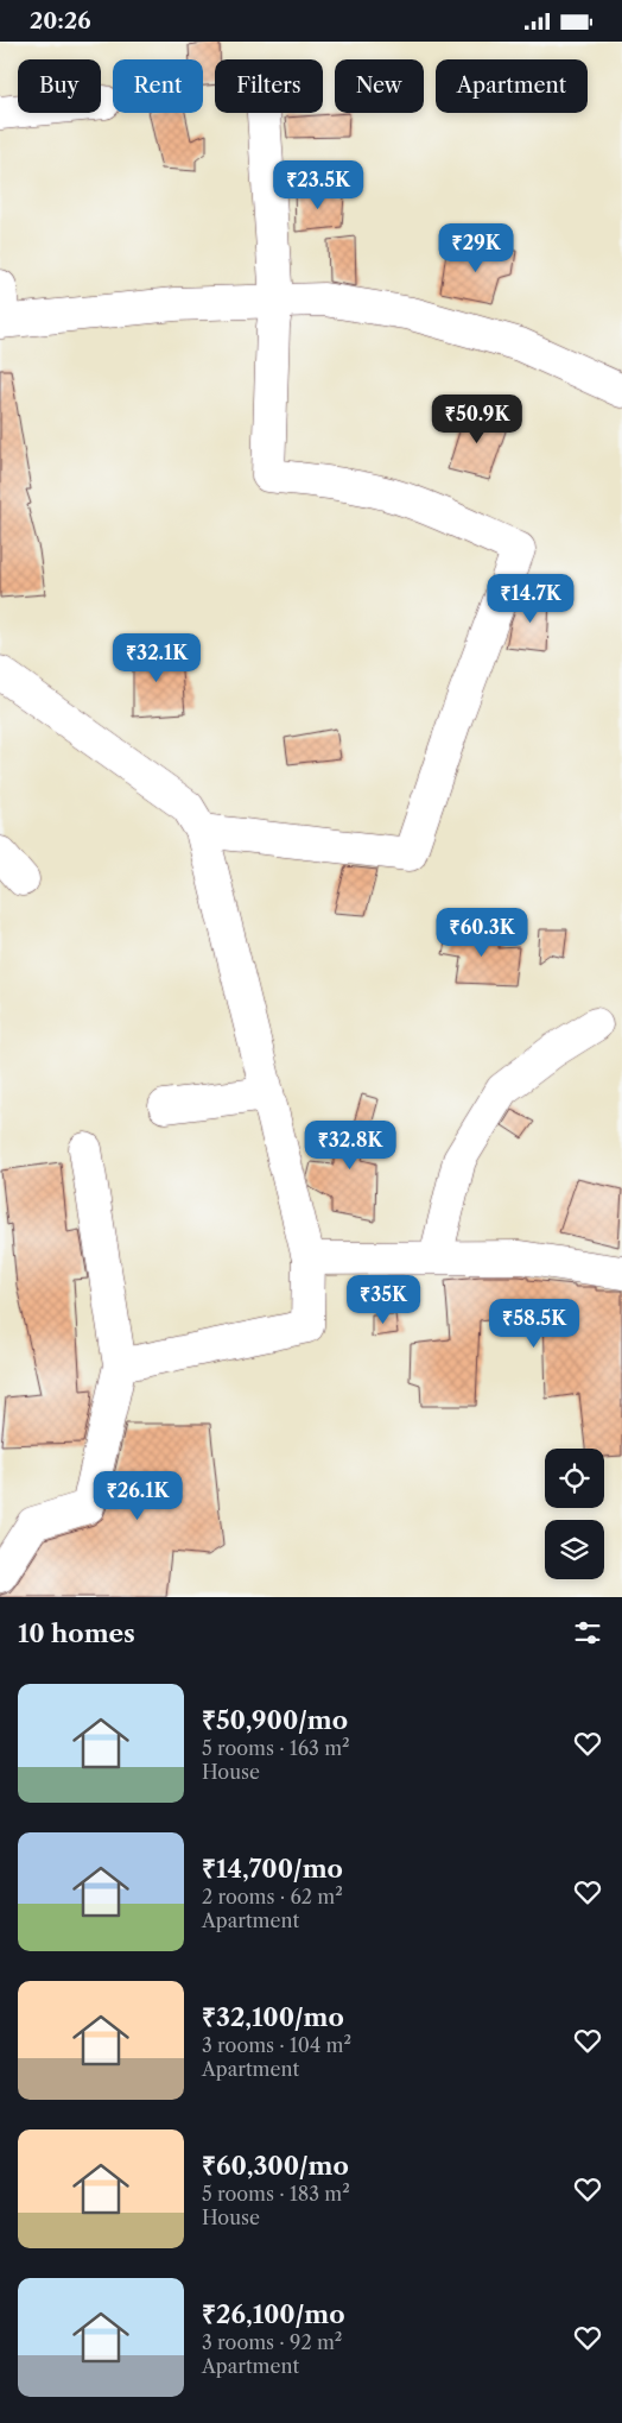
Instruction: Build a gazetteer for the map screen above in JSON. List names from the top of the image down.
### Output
{
  "page": {
    "status": "20:26",
    "chip": [
      "Buy",
      "Rent",
      "Filters",
      "New",
      "Apartment"
    ],
    "price": [
      "₹23.5K",
      "₹29K",
      "₹50.9K",
      "₹14.7K",
      "₹32.1K",
      "₹60.3K",
      "₹32.8K",
      "₹35K",
      "₹58.5K",
      "₹26.1K"
    ],
    "heading": "10 homes",
    "list": [
      {
        "name": "₹50,900/mo",
        "note": "5 rooms · 163 m² · House"
      },
      {
        "name": "₹14,700/mo",
        "note": "2 rooms · 62 m² · Apartment"
      },
      {
        "name": "₹32,100/mo",
        "note": "3 rooms · 104 m² · Apartment"
      },
      {
        "name": "₹60,300/mo",
        "note": "5 rooms · 183 m² · House"
      },
      {
        "name": "₹26,100/mo",
        "note": "3 rooms · 92 m² · Apartment"
      }
    ]
  }
}
